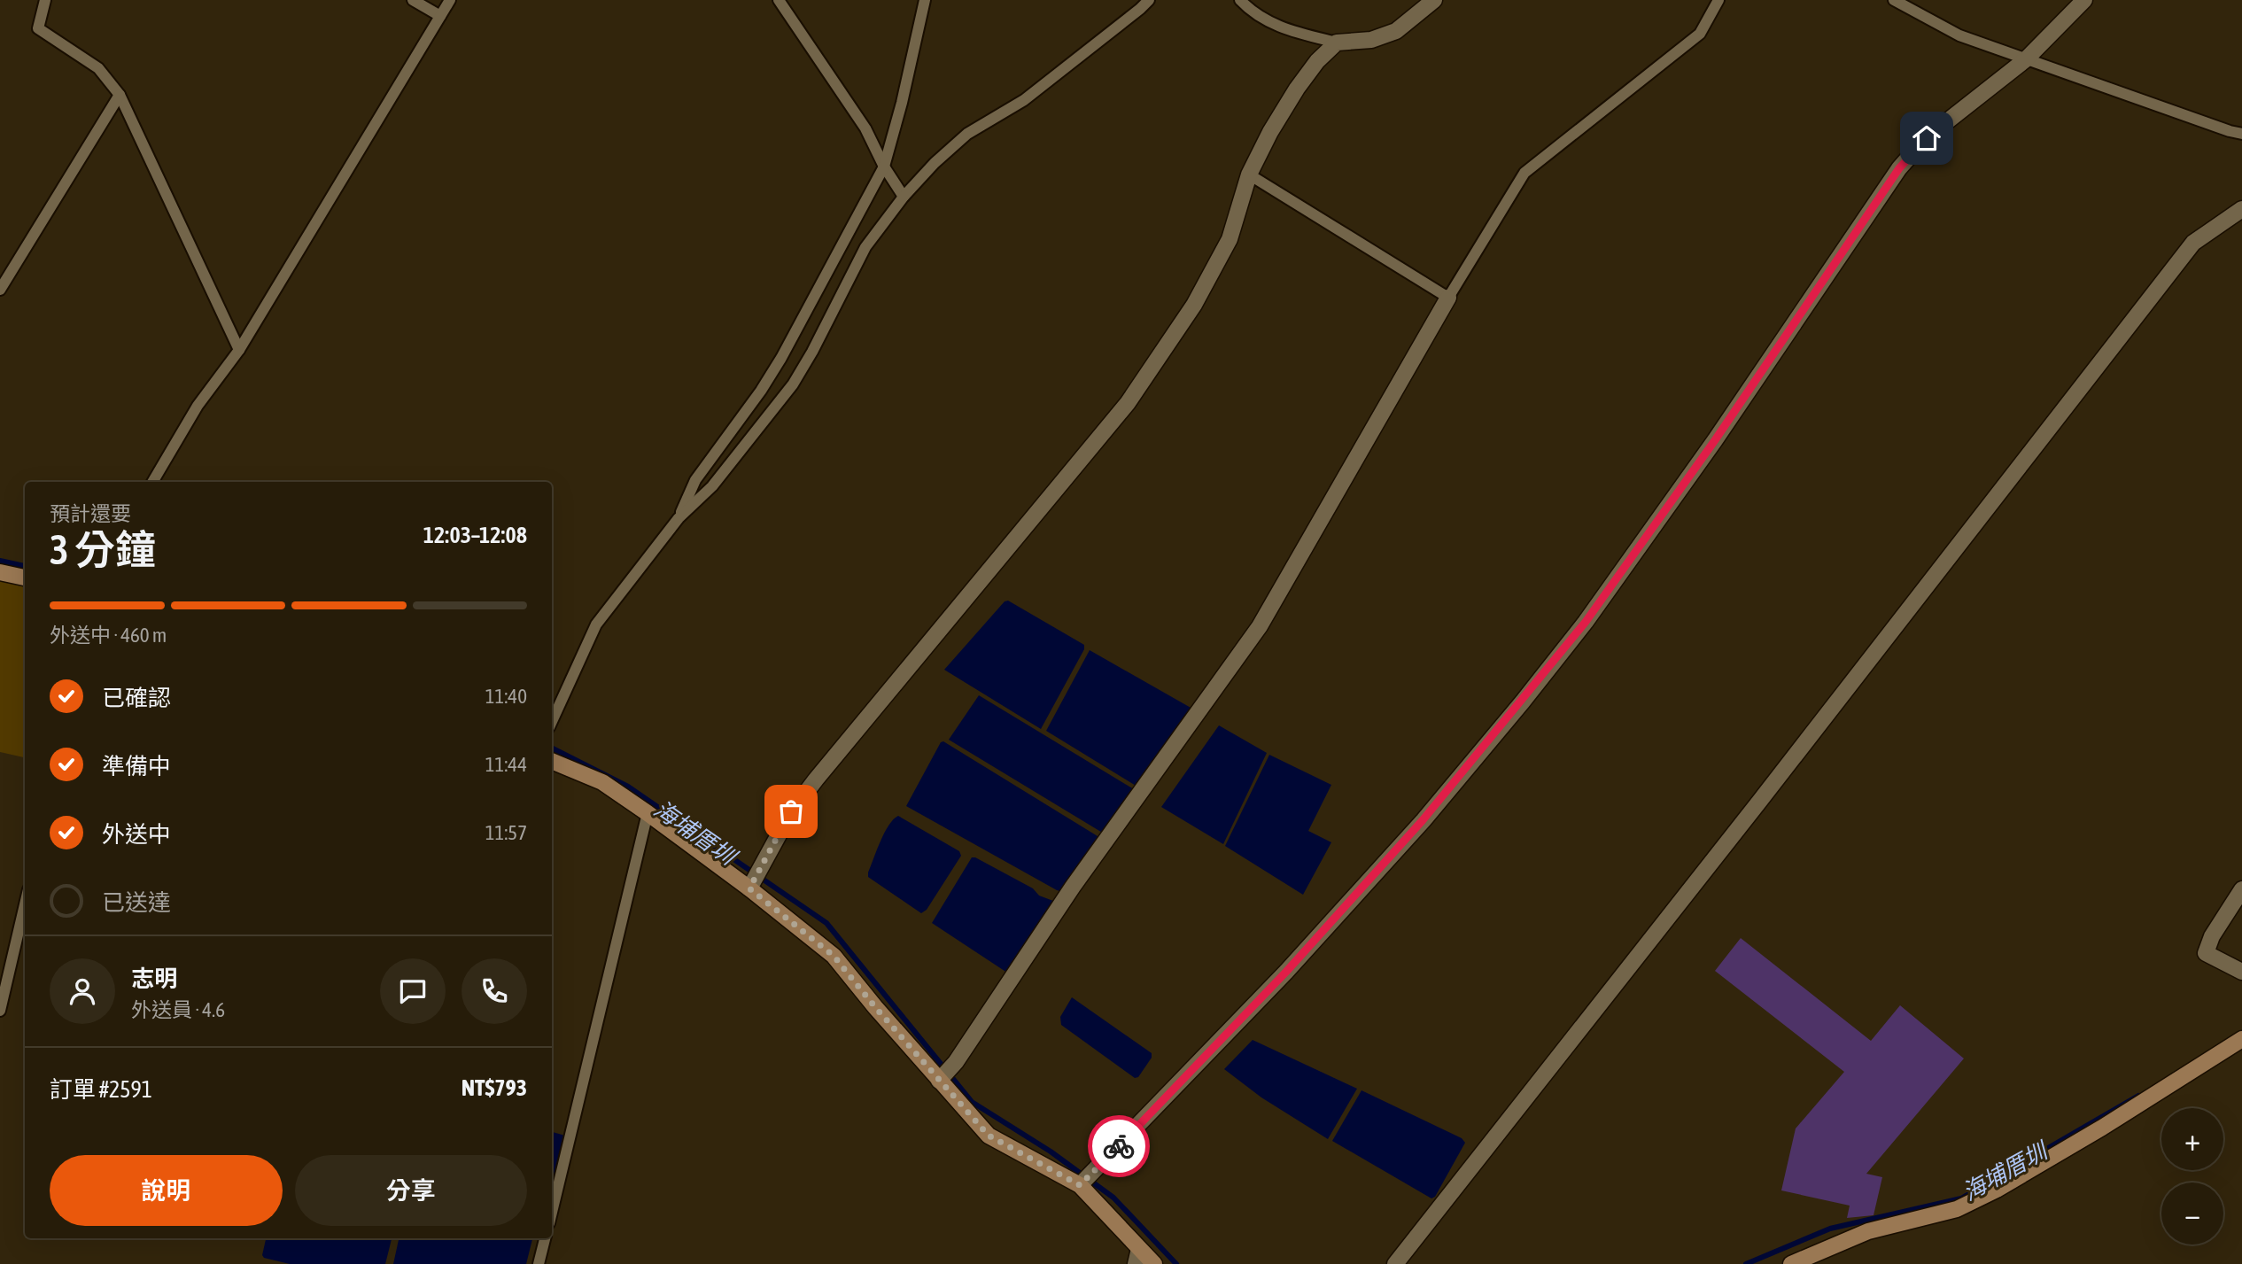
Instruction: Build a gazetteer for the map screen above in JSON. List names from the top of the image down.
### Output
{
  "water": ["海埔厝圳"],
  "page": {
    "heading": ["3 分鐘", "預計還要", "12:03–12:08"],
    "panel": [
      "志明",
      "外送員 · 4.6",
      "訂單 #2591",
      "NT$793"
    ],
    "bar": "外送中 · 460 m",
    "list": [
      ["已確認", "11:40"],
      ["準備中", "11:44"],
      ["外送中", "11:57"],
      "已送達"
    ],
    "map_buttons": ["+", "−"],
    "buttons": ["說明", "分享"]
  }
}
